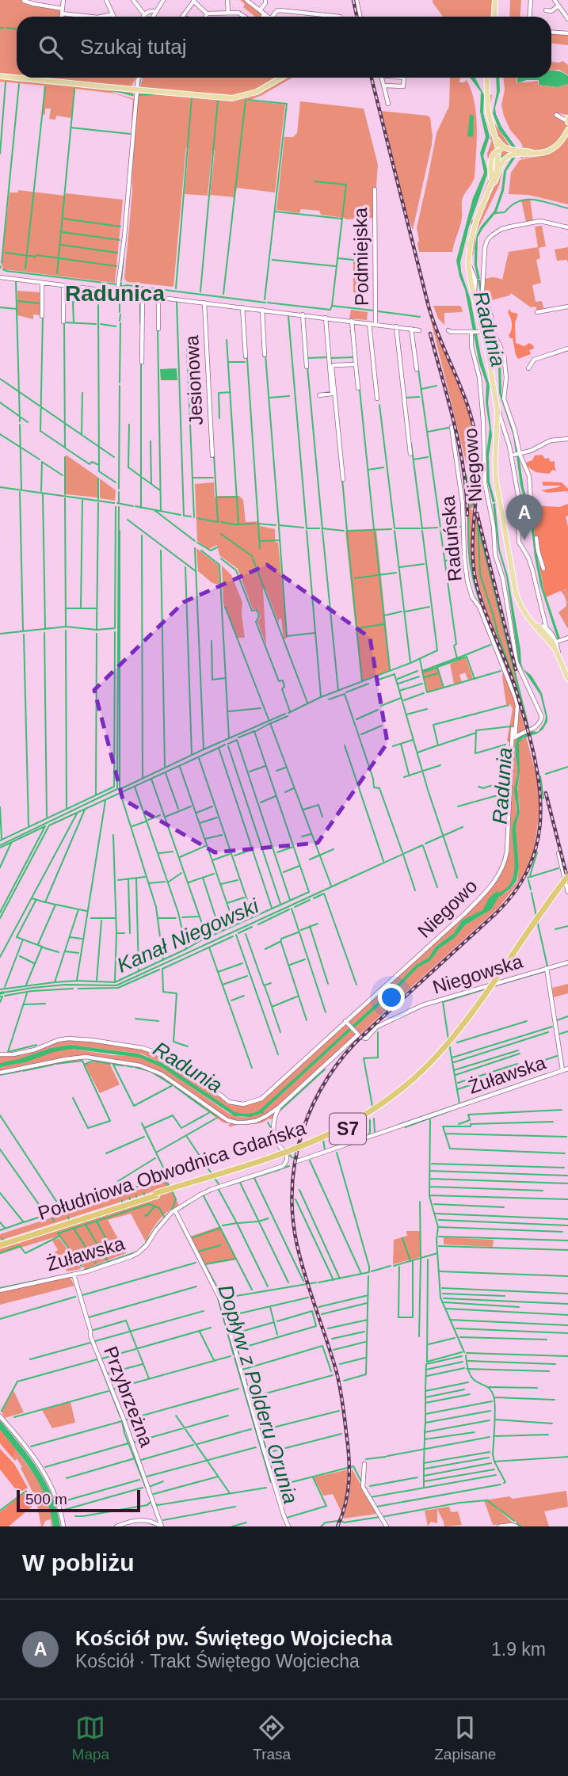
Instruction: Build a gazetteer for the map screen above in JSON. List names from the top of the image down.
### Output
{
  "streets": {
    "highway": ["S7", "Południowa Obwodnica Gdańska"],
    "street": [
      "Podmiejska",
      "Jesionowa",
      "Niegowo",
      "Raduńska",
      "Niegowska",
      "Żuławska",
      "Przybrzeżna"
    ]
  },
  "crossings": [
    ["Podmiejska", "Jesionowa"],
    ["Niegowo", "Raduńska"],
    ["Żuławska", "Przybrzeżna"]
  ],
  "districts": ["Radunica"],
  "water": ["Radunia", "Kanał Niegowski", "Dopływ z Polderu Orunia"],
  "scale_bar": "500 m",
  "page": {
    "search": "Szukaj tutaj",
    "pins": "A",
    "scale": "500 m",
    "heading": "W pobliżu",
    "list": [
      {
        "mark": "A",
        "name": "Kościół pw. Świętego Wojciecha",
        "note": "Kościół · Trakt Świętego Wojciecha",
        "value": "1.9 km"
      }
    ],
    "nav": ["Mapa", "Trasa", "Zapisane"]
  }
}
